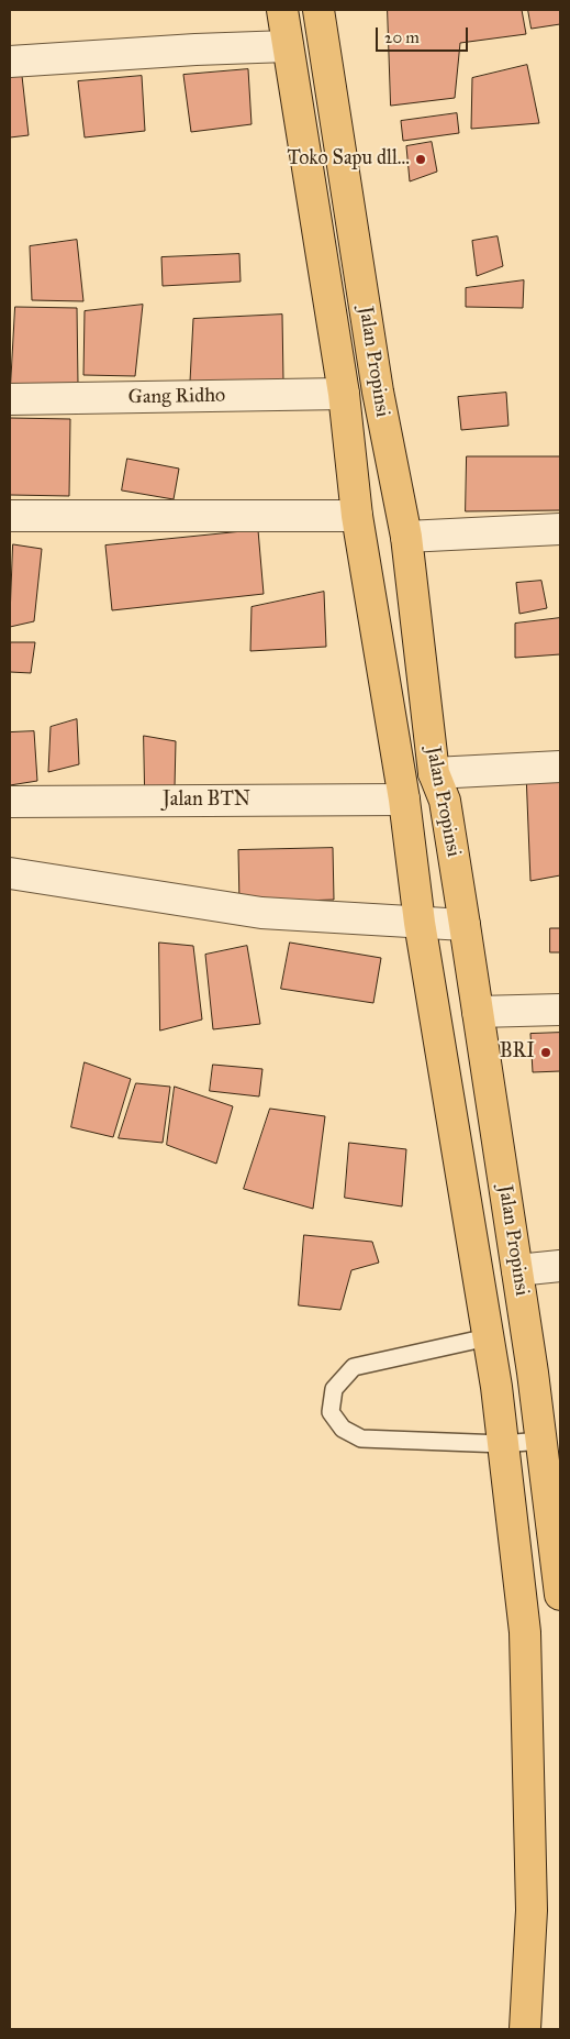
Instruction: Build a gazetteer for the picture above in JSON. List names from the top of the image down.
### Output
{
  "streets": {
    "highway": ["Jalan Propinsi"],
    "street": ["Gang Ridho", "Jalan BTN"]
  },
  "places": ["Toko Sapu dll...", "BRI"],
  "scale_bar": "20 m"
}
